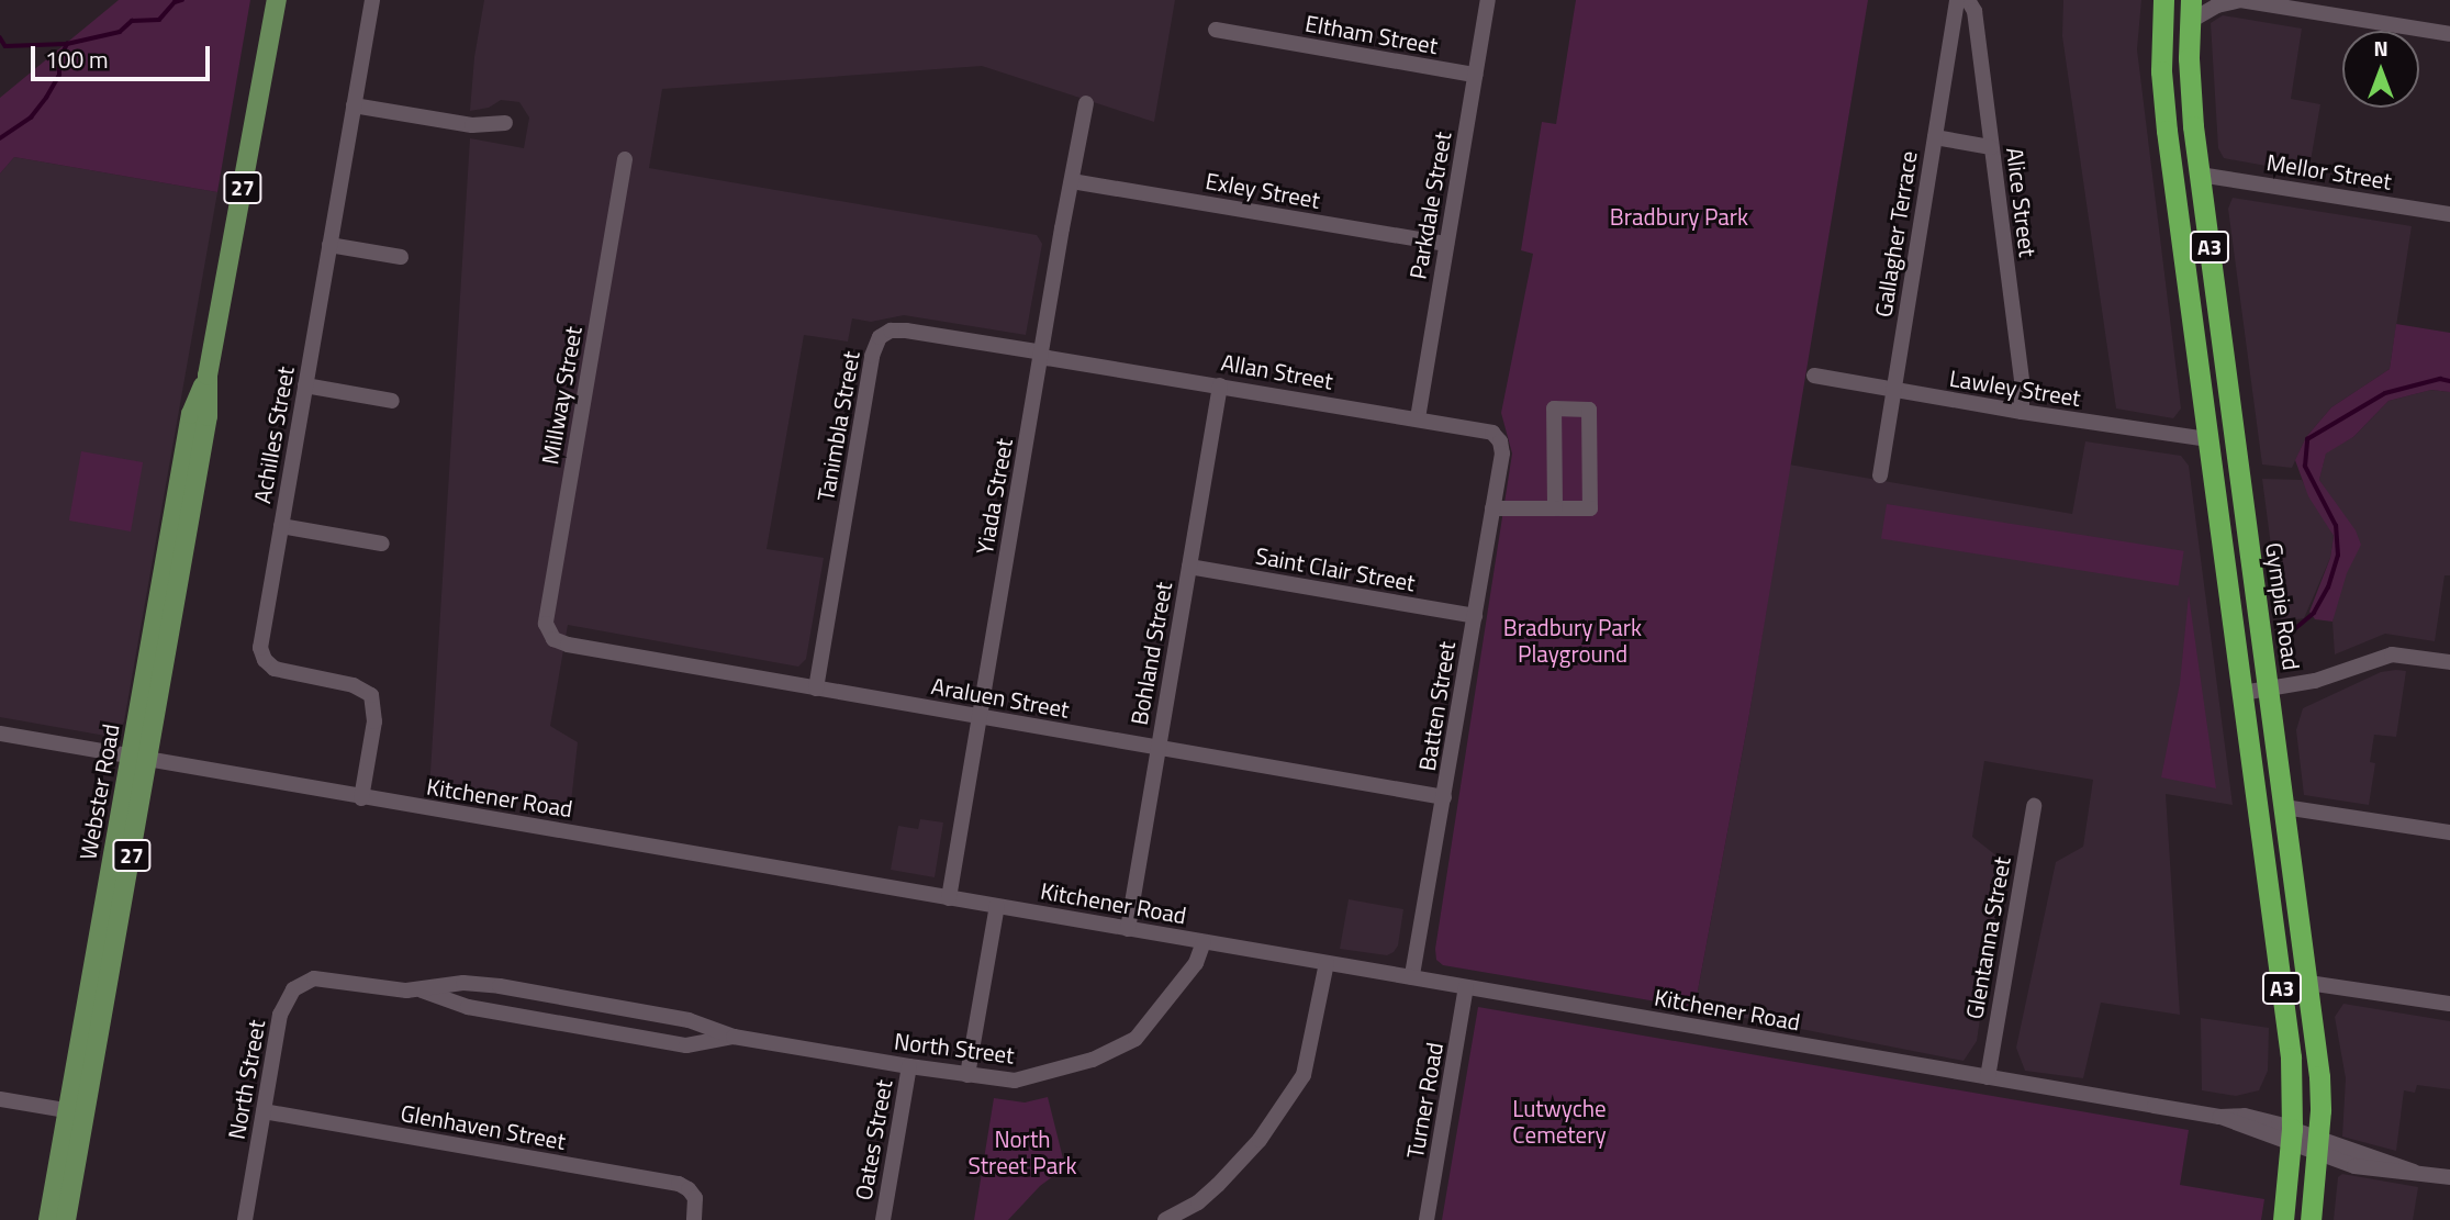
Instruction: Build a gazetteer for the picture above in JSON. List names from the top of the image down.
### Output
{
  "streets": {
    "highway": ["A3", "Gympie Road"],
    "main road": ["27", "Webster Road"],
    "street": [
      "Eltham Street",
      "Mellor Street",
      "Exley Street",
      "Alice Street",
      "Parkdale Street",
      "Gallagher Terrace",
      "Allan Street",
      "Lawley Street",
      "Millway Street",
      "Tanimbla Street",
      "Achilles Street",
      "Yiada Street",
      "Saint Clair Street",
      "Bohland Street",
      "Araluen Street",
      "Batten Street",
      "Kitchener Road",
      "Glentanna Street",
      "North Street",
      "Turner Road",
      "Glenhaven Street",
      "Oates Street"
    ]
  },
  "crossings": [
    ["Eltham Street", "Parkdale Street"],
    ["Mellor Street", "Gympie Road"],
    ["Exley Street", "Parkdale Street"],
    ["Exley Street", "Yiada Street"],
    ["Alice Street", "Lawley Street"],
    ["Parkdale Street", "Allan Street"],
    ["Gallagher Terrace", "Lawley Street"],
    ["A3", "Lawley Street"],
    ["A3", "Kitchener Road"],
    ["Allan Street", "Tanimbla Street"],
    ["Allan Street", "Yiada Street"],
    ["Allan Street", "Bohland Street"],
    ["Allan Street", "Batten Street"],
    ["Millway Street", "Araluen Street"],
    ["Tanimbla Street", "Yiada Street"],
    ["Tanimbla Street", "Araluen Street"],
    ["Achilles Street", "Kitchener Road"],
    ["Yiada Street", "Araluen Street"],
    ["Yiada Street", "Kitchener Road"],
    ["Saint Clair Street", "Bohland Street"],
    ["Saint Clair Street", "Batten Street"],
    ["Gympie Road", "Kitchener Road"],
    ["Bohland Street", "Araluen Street"],
    ["Bohland Street", "Kitchener Road"],
    ["Araluen Street", "Batten Street"],
    ["Batten Street", "Kitchener Road"],
    ["Webster Road", "Kitchener Road"],
    ["Kitchener Road", "Glentanna Street"],
    ["Kitchener Road", "North Street"],
    ["Kitchener Road", "Turner Road"],
    ["North Street", "Glenhaven Street"],
    ["North Street", "Oates Street"]
  ],
  "parks": [
    "Bradbury Park",
    "Bradbury Park Playground",
    "Lutwyche Cemetery",
    "North Street Park"
  ],
  "scale_bar": "100 m",
  "north": "top"
}
